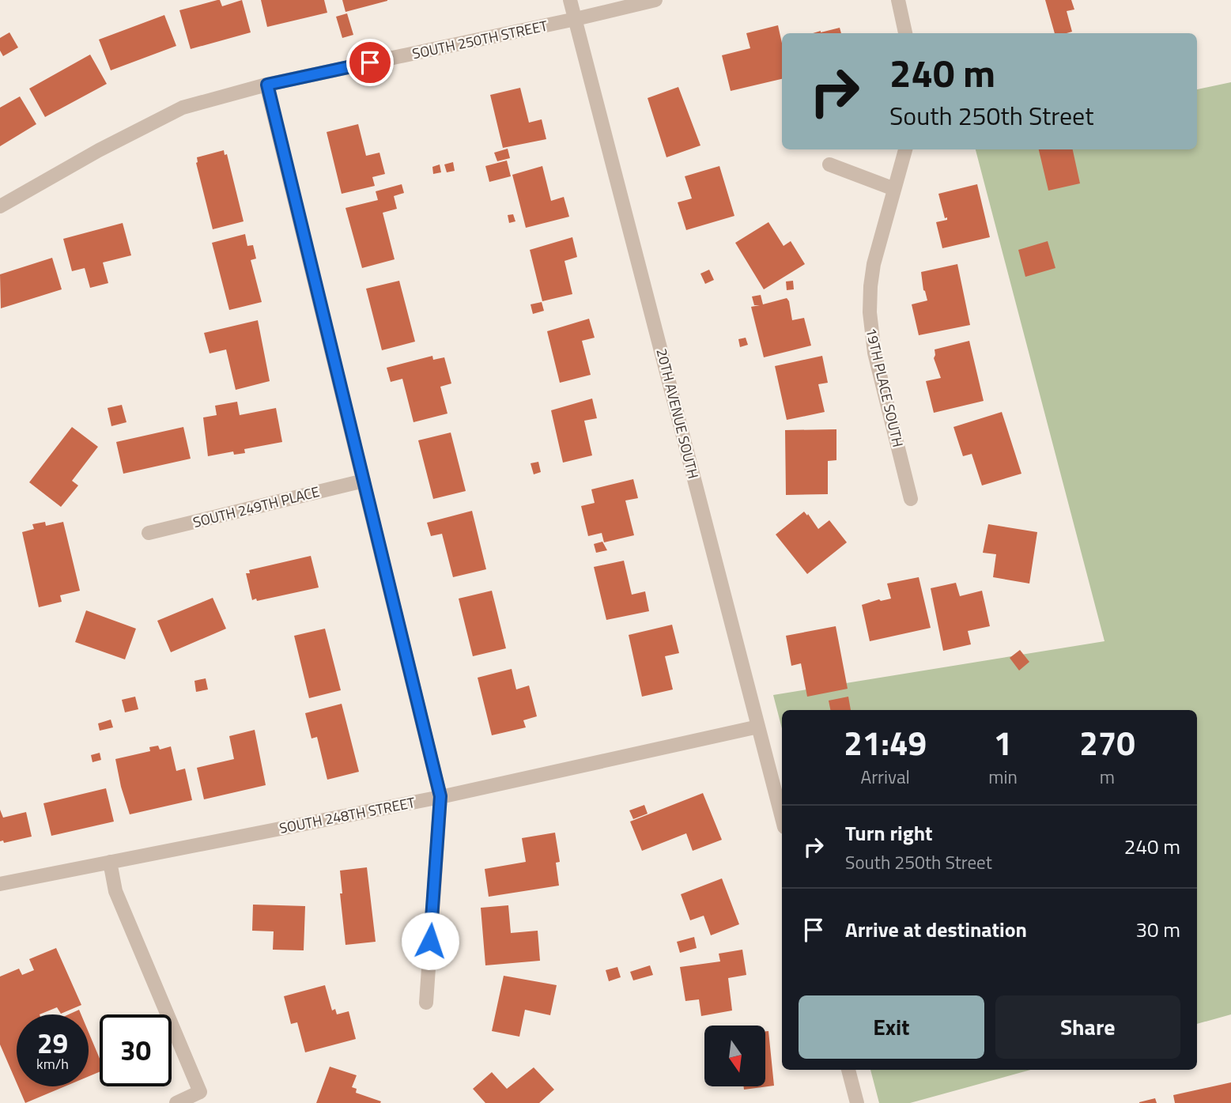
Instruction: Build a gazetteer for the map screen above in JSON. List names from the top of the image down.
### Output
{
  "streets": {
    "street": [
      "SOUTH 250TH STREET",
      "19TH PLACE SOUTH",
      "20TH AVENUE SOUTH",
      "SOUTH 249TH PLACE",
      "SOUTH 248TH STREET"
    ]
  },
  "crossings": [
    ["SOUTH 250TH STREET", "20TH AVENUE SOUTH"],
    ["20TH AVENUE SOUTH", "SOUTH 248TH STREET"]
  ],
  "north": "bottom",
  "page": {
    "turn": ["240 m", "South 250th Street"],
    "eta": [
      "21:49",
      "Arrival",
      "1",
      "min",
      "270",
      "m"
    ],
    "list": [
      {
        "name": "Turn right",
        "note": "South 250th Street",
        "value": "240 m"
      },
      {
        "name": "Arrive at destination",
        "value": "30 m"
      }
    ],
    "buttons": ["Exit", "Share"],
    "speed": "29 km/h",
    "limit": "30"
  }
}
